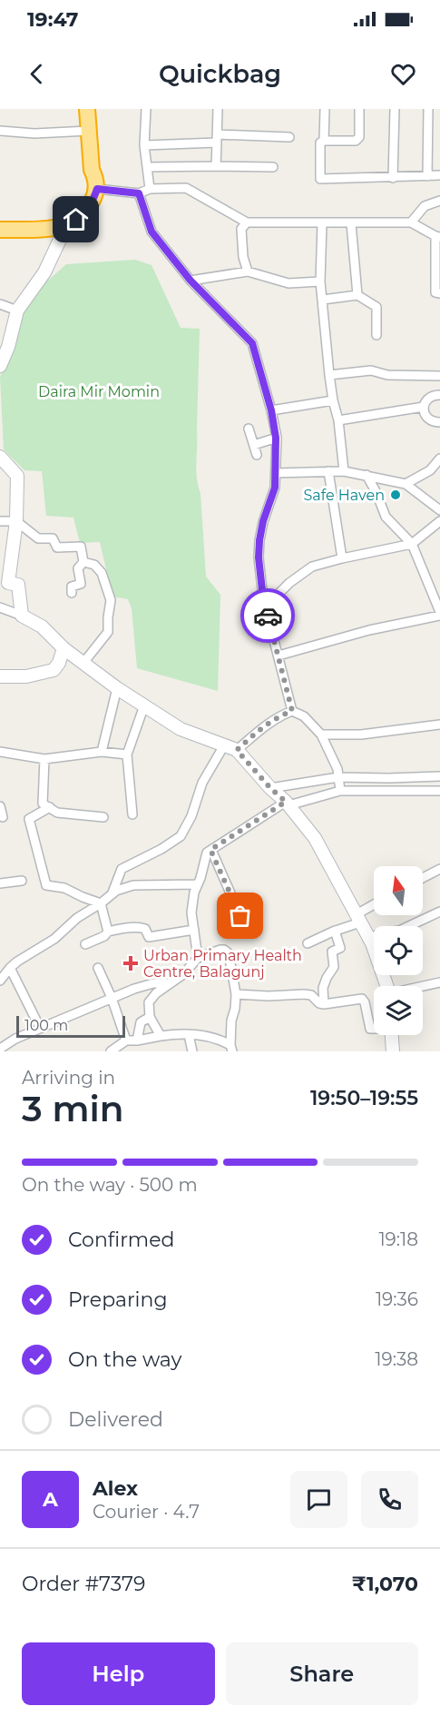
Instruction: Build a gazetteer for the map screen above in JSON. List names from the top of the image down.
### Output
{
  "parks": ["Daira Mir Momin"],
  "places": {
    "other": ["Safe Haven"],
    "health": ["Urban Primary Health Centre, Balagunj"]
  },
  "scale_bar": "100 m",
  "north": "top",
  "page": {
    "status": "19:47",
    "header": "Quickbag",
    "scale": "100 m",
    "heading": ["3 min", "Arriving in", "19:50–19:55"],
    "panel": [
      "Alex",
      "Courier · 4.7",
      "Order #7379",
      "₹1,070"
    ],
    "bar": "On the way · 500 m",
    "list": [
      ["Confirmed", "19:18"],
      ["Preparing", "19:36"],
      ["On the way", "19:38"],
      "Delivered"
    ],
    "round": "A",
    "buttons": ["Help", "Share"]
  }
}
